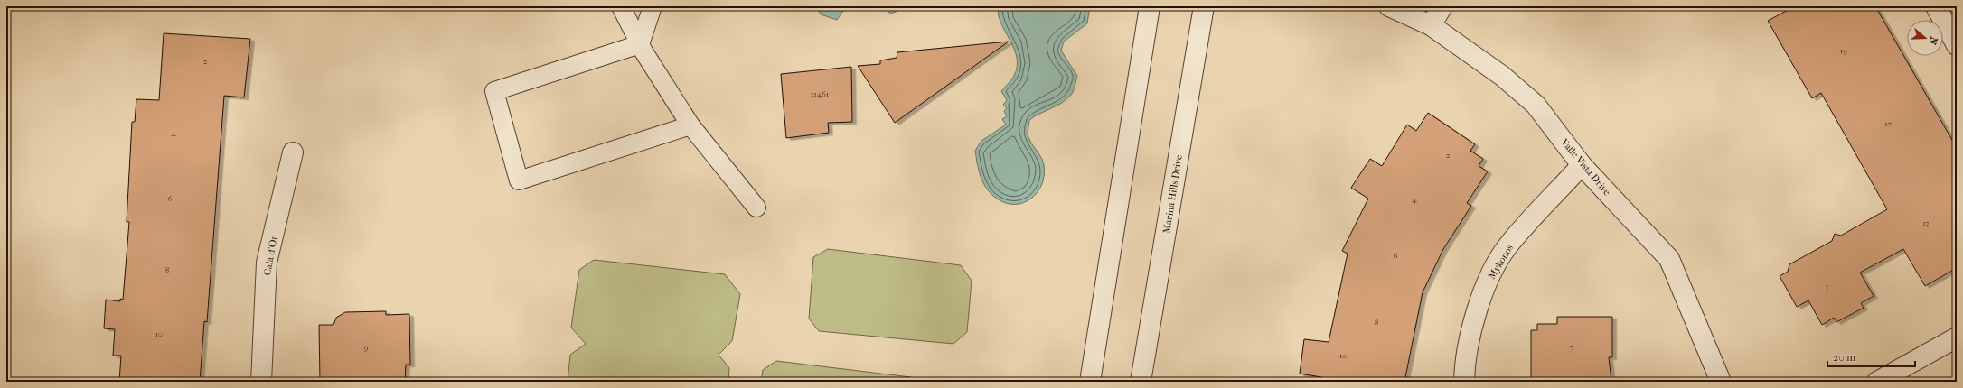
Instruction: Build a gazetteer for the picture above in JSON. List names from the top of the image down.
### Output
{
  "streets": {
    "street": [
      "Valle Vista Drive",
      "Marina Hills Drive",
      "Cala d'Or",
      "Mykonos"
    ]
  },
  "crossings": [
    ["Valle Vista Drive", "Mykonos"]
  ],
  "house_numbers": [
    "19",
    "2",
    "31461",
    "17",
    "4",
    "2",
    "6",
    "4",
    "13",
    "6",
    "8",
    "3",
    "8",
    "10",
    "9",
    "7",
    "10"
  ],
  "scale_bar": "20 m",
  "north": "right"
}
